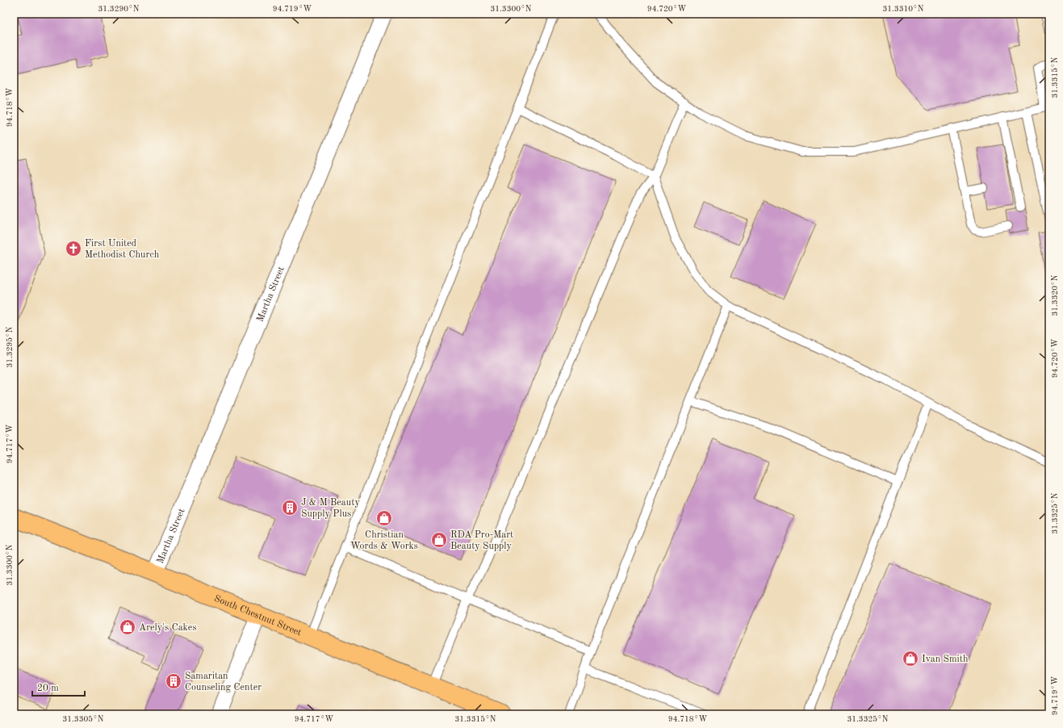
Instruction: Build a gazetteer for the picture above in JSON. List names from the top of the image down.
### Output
{
  "streets": {
    "main road": ["South Chestnut Street"],
    "street": ["Martha Street"]
  },
  "crossings": [
    ["Martha Street", "South Chestnut Street"]
  ],
  "places": {
    "church": ["First United Methodist Church"],
    "building": ["J & M Beauty Supply Plus", "Samaritan Counseling Center"],
    "shop": [
      "Christian Words & Works",
      "RDA Pro-Mart Beauty Supply",
      "Arely's Cakes",
      "Ivan Smith"
    ]
  },
  "scale_bar": "20 m",
  "coordinates": [
    "31.3290°N",
    "94.719°W",
    "31.3300°N",
    "94.720°W",
    "31.3310°N",
    "31.3315°N",
    "94.718°W",
    "31.3320°N",
    "31.3295°N",
    "94.717°W",
    "31.3325°N",
    "31.3305°N"
  ]
}
